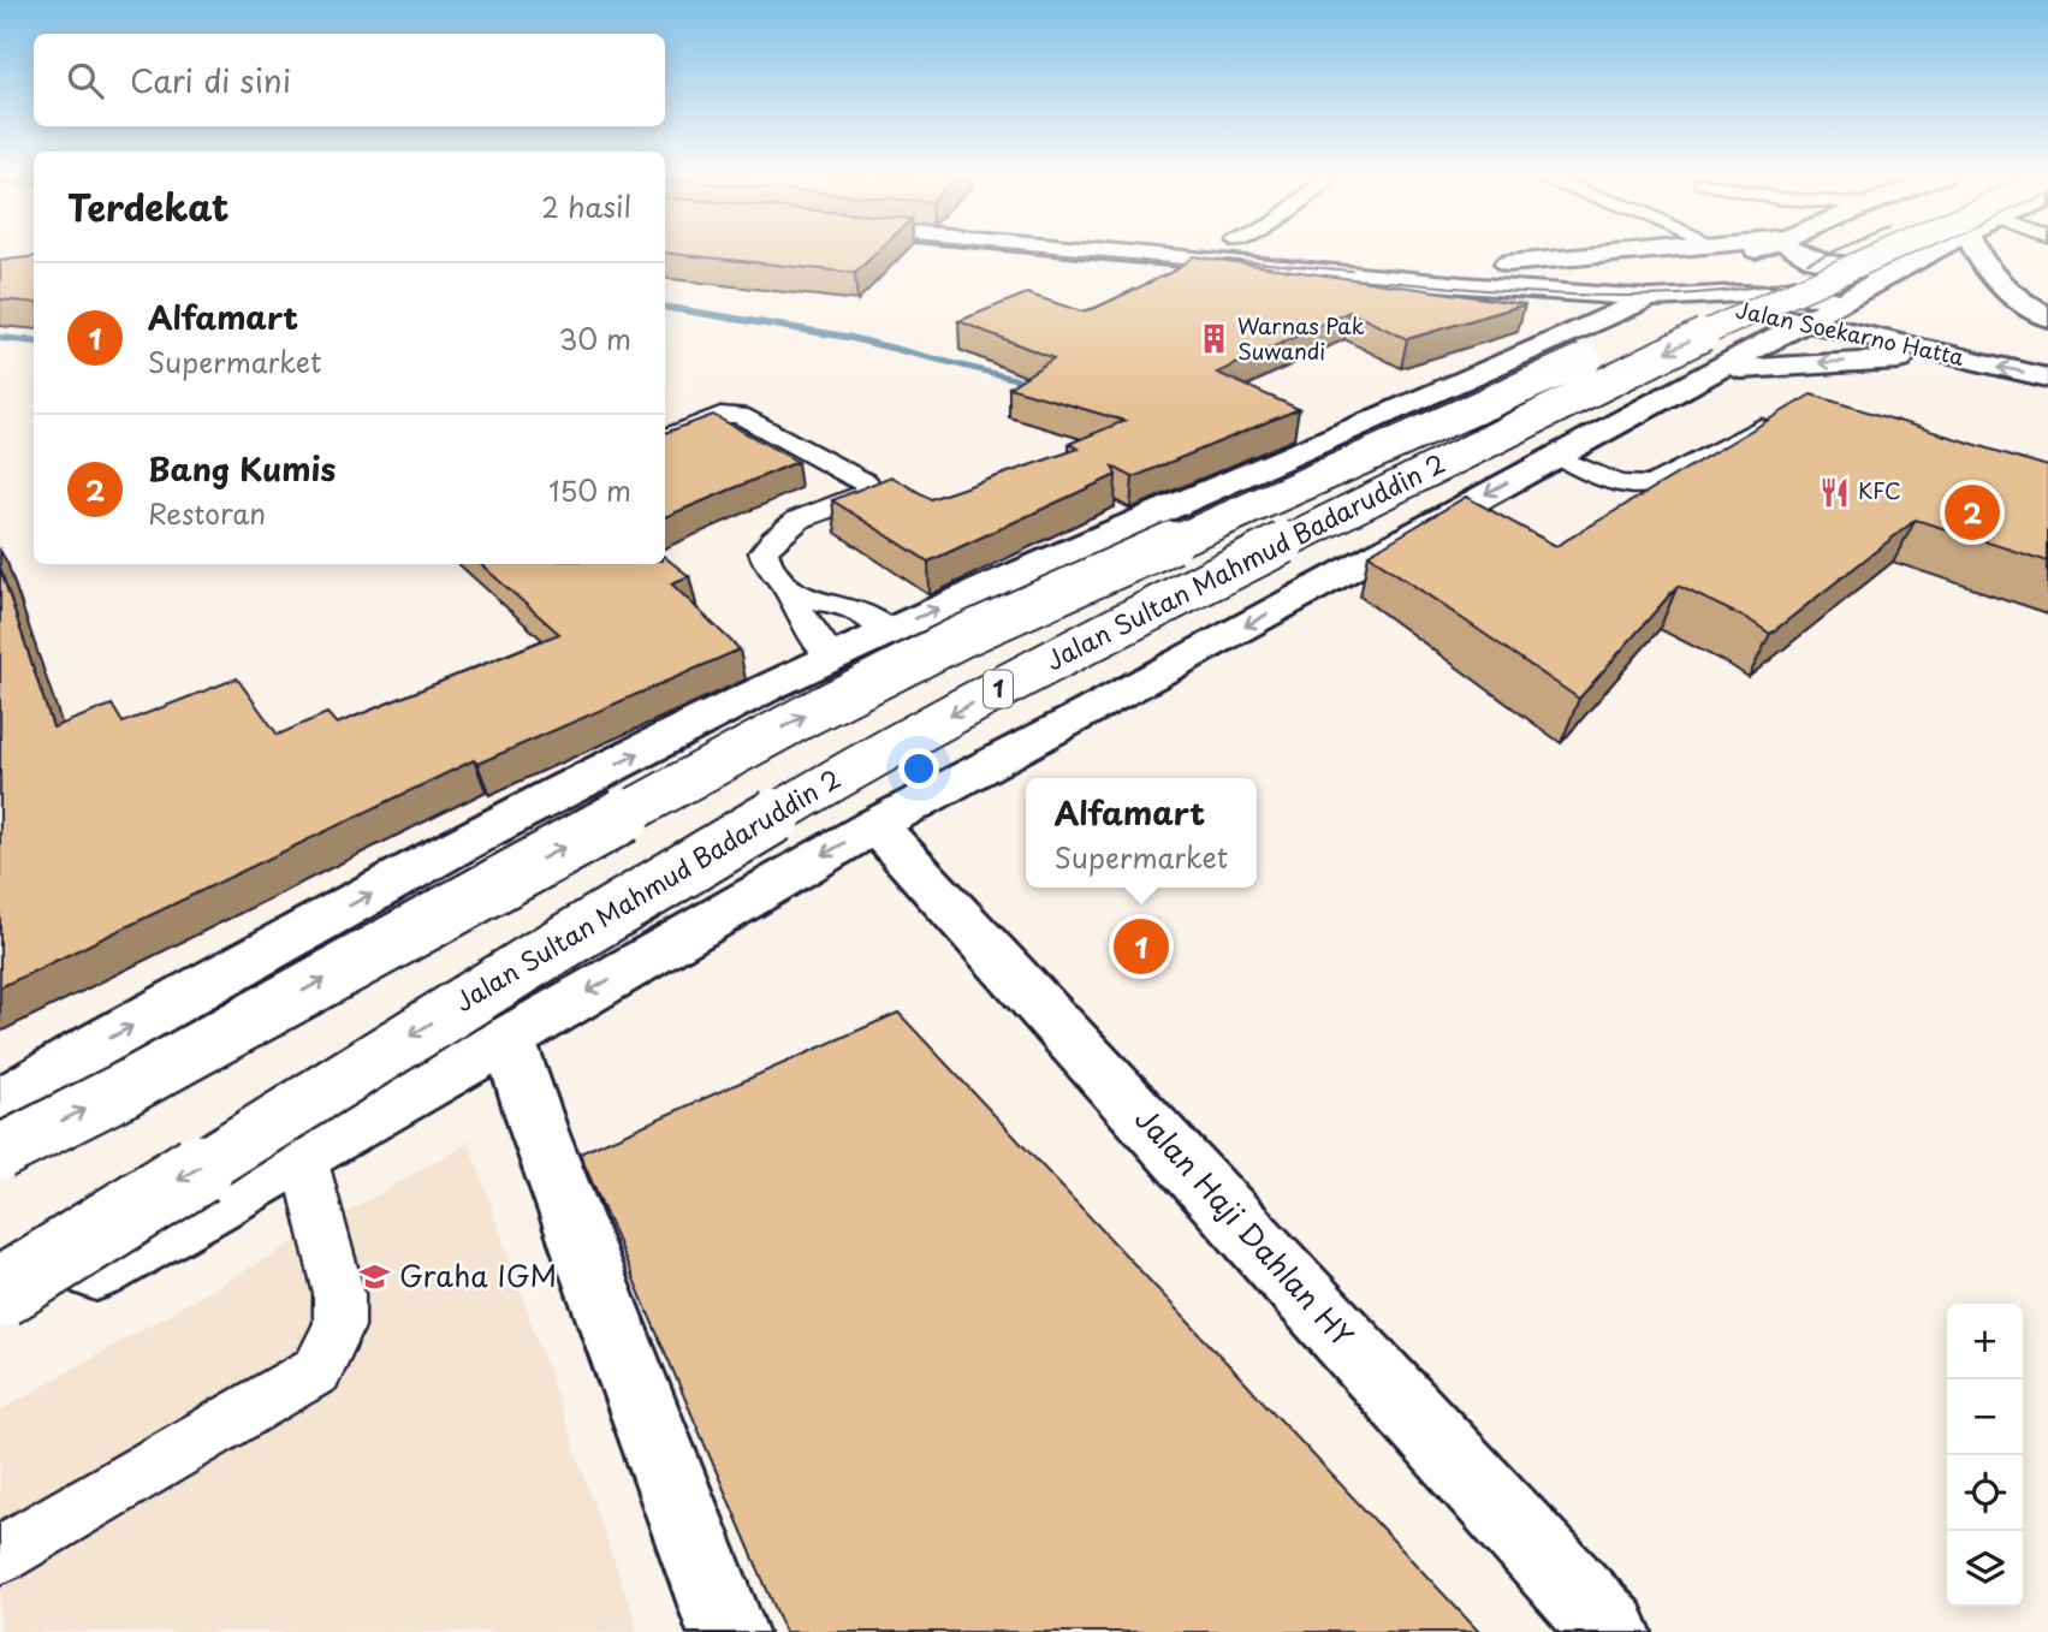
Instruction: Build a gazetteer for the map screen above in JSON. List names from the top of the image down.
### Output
{
  "streets": {
    "main road": [
      "Jalan Soekarno Hatta",
      "Jalan Sultan Mahmud Badaruddin 2",
      "1",
      "Jalan Haji Dahlan HY"
    ]
  },
  "places": {
    "building": ["Warnas Pak Suwandi"],
    "restaurant": ["KFC"],
    "school or university": ["Graha IGM"]
  },
  "page": {
    "search": "Cari di sini",
    "heading": ["Terdekat", "2 hasil"],
    "list": [
      {
        "mark": "1",
        "name": "Alfamart",
        "note": "Supermarket",
        "value": "30 m"
      },
      {
        "mark": "2",
        "name": "Bang Kumis",
        "note": "Restoran",
        "value": "150 m"
      }
    ],
    "pins": ["2", "1"],
    "popup": ["Alfamart", "Supermarket"],
    "map_buttons": ["+", "−"]
  }
}
